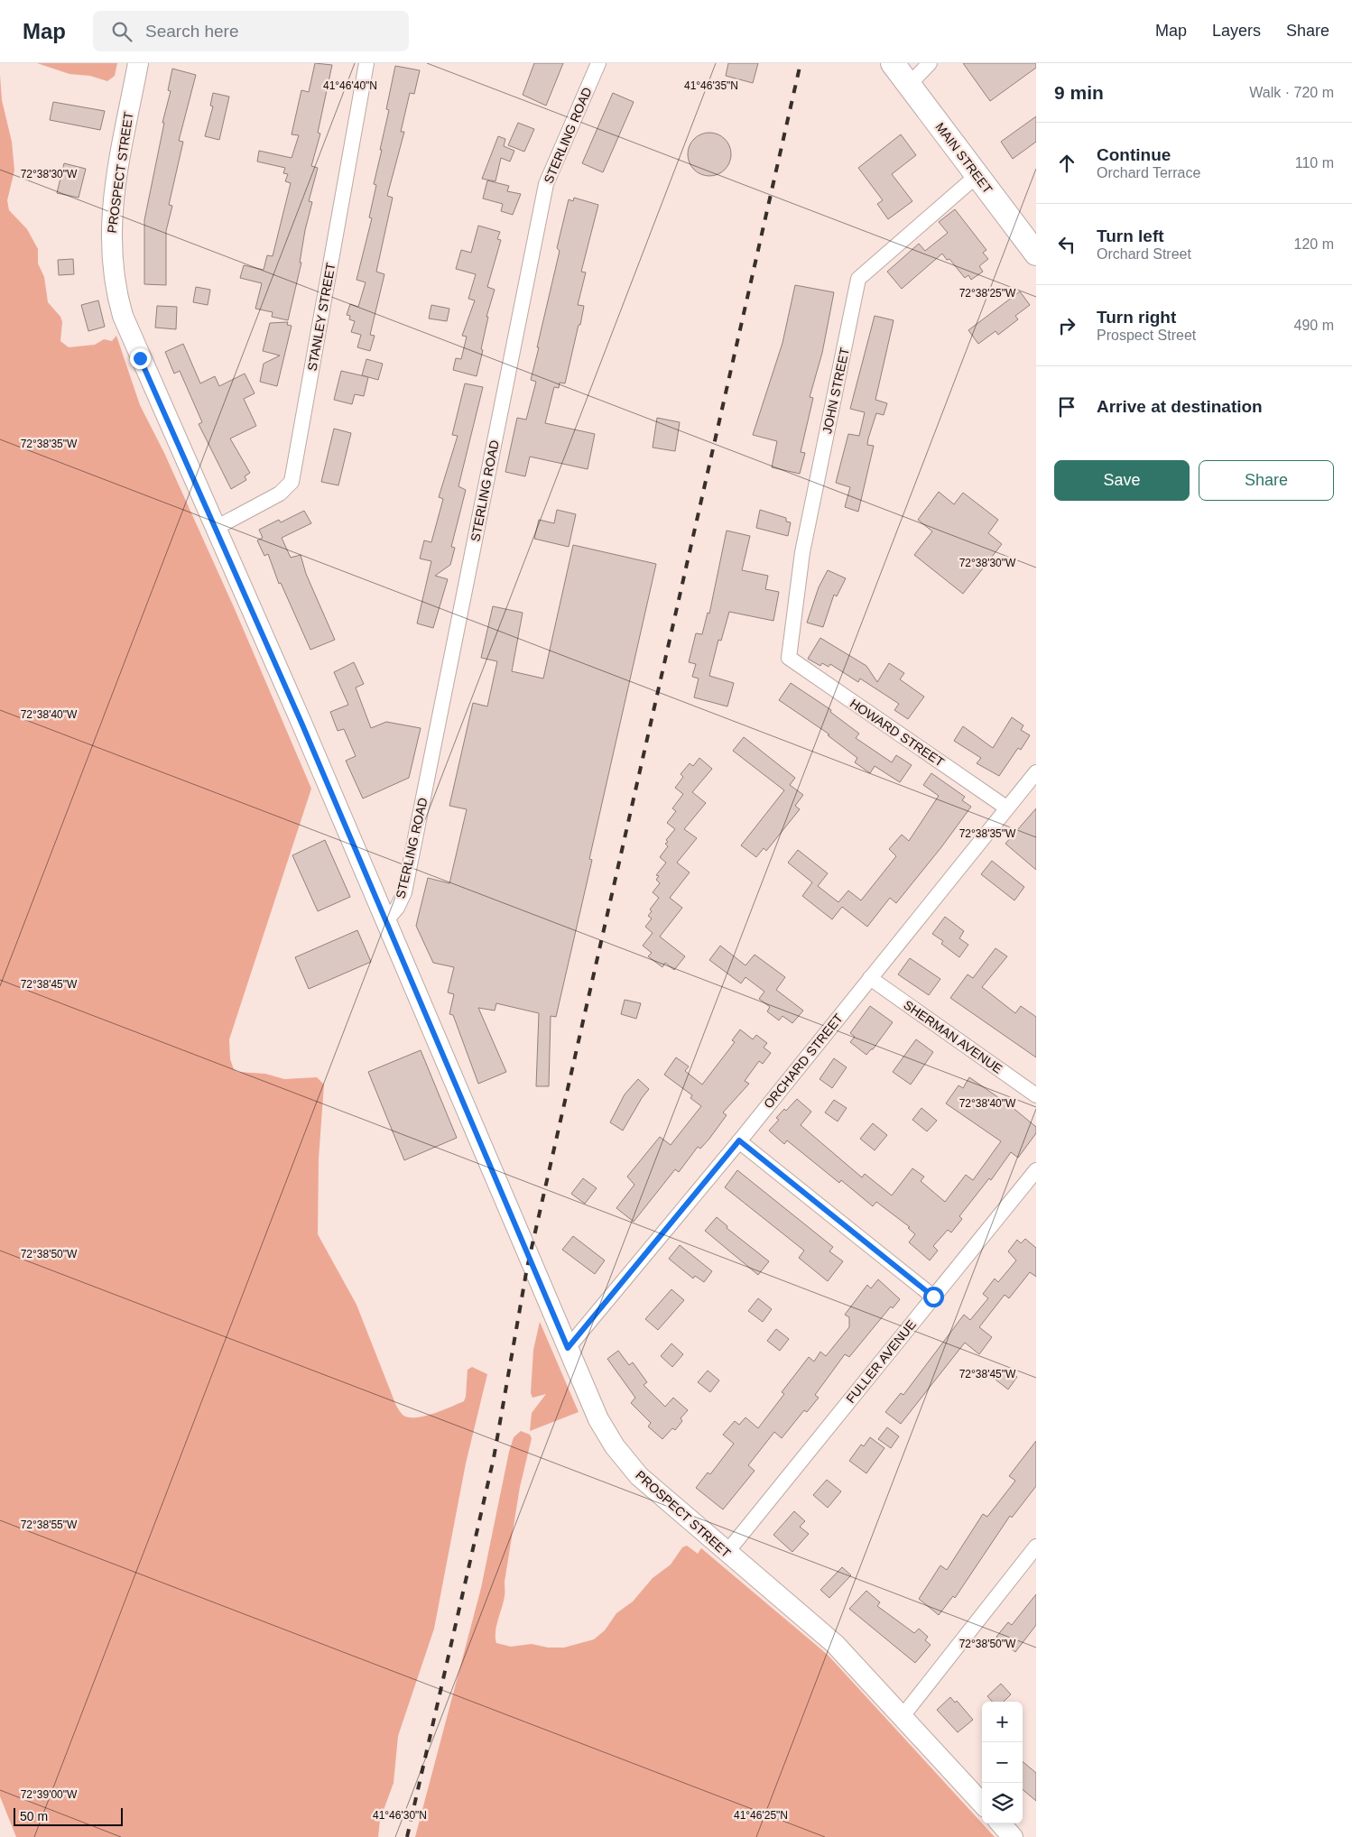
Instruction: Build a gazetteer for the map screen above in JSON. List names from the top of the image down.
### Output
{
  "streets": {
    "highway": ["MAIN STREET"],
    "main road": ["PROSPECT STREET"],
    "street": [
      "STERLING ROAD",
      "STANLEY STREET",
      "JOHN STREET",
      "HOWARD STREET",
      "SHERMAN AVENUE",
      "ORCHARD STREET",
      "FULLER AVENUE"
    ]
  },
  "crossings": [
    ["STERLING ROAD", "PROSPECT STREET"],
    ["MAIN STREET", "JOHN STREET"],
    ["PROSPECT STREET", "STANLEY STREET"],
    ["PROSPECT STREET", "ORCHARD STREET"],
    ["PROSPECT STREET", "FULLER AVENUE"],
    ["JOHN STREET", "HOWARD STREET"],
    ["HOWARD STREET", "ORCHARD STREET"],
    ["SHERMAN AVENUE", "ORCHARD STREET"]
  ],
  "scale_bar": "50 m",
  "page": {
    "header": "Map",
    "search": "Search here",
    "nav": ["Map", "Layers", "Share"],
    "heading": ["9 min", "Walk · 720 m"],
    "list": [
      ["Continue", "Orchard Terrace", "110 m"],
      ["Turn left", "Orchard Street", "120 m"],
      ["Turn right", "Prospect Street", "490 m"],
      "Arrive at destination"
    ],
    "buttons": ["Save", "Share"],
    "map_buttons": ["+", "−"],
    "scale": "50 m"
  },
  "coordinates": [
    "41°46'40\"N",
    "41°46'35\"N",
    "72°38'30\"W",
    "72°38'25\"W",
    "72°38'35\"W",
    "72°38'40\"W",
    "72°38'45\"W",
    "72°38'50\"W",
    "72°38'55\"W",
    "72°39'00\"W",
    "41°46'30\"N",
    "41°46'25\"N"
  ]
}
